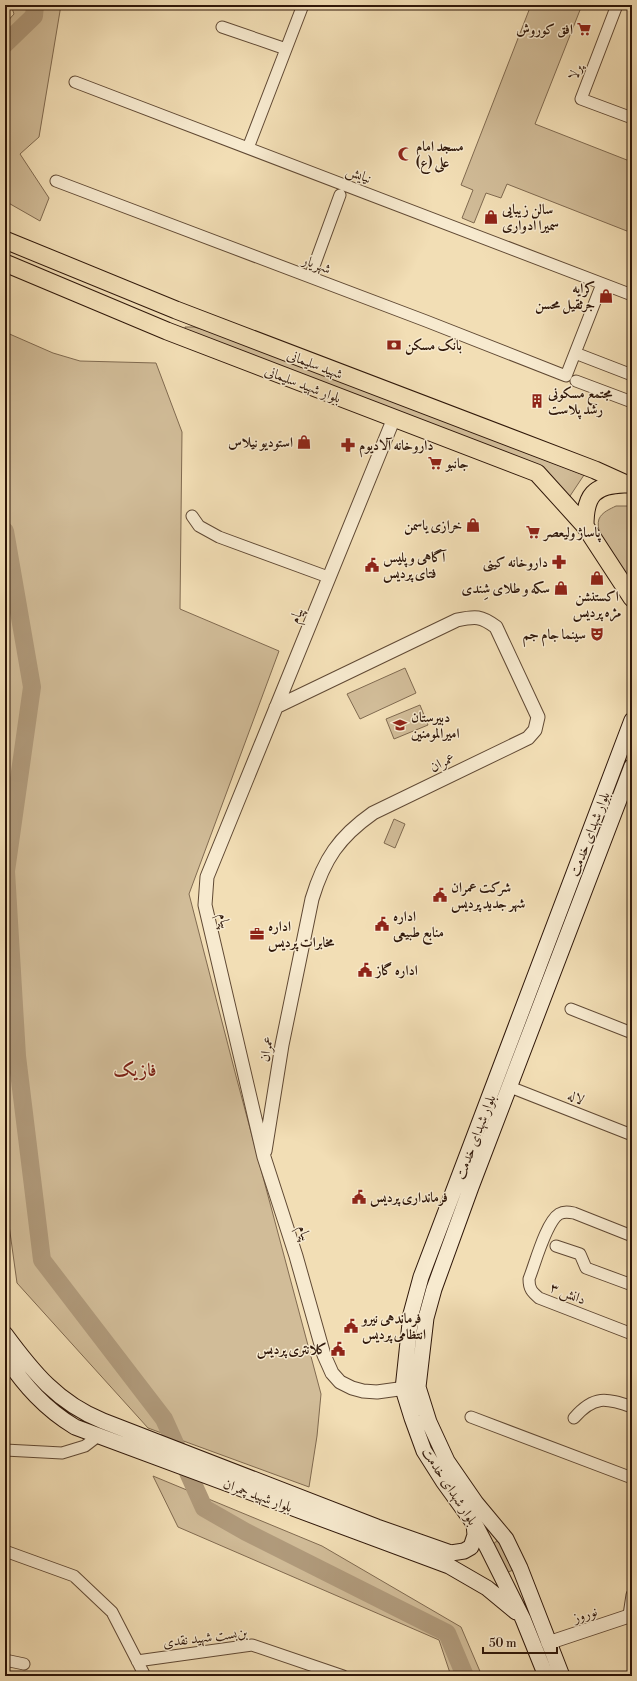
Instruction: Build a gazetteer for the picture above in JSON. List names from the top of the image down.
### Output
{
  "streets": {
    "main road": [
      "شهید سلیمانی",
      "بلوار شهید سلیمانی",
      "بلوار شهدای خدمت",
      "بلوار شهید چمران"
    ],
    "street": [
      "پرلا",
      "نیایش",
      "شهریار",
      "پیام",
      "عمران",
      "لاله",
      "دانش ۳",
      "نوروز",
      "بن‌بست شهید نقدی"
    ]
  },
  "crossings": [
    ["بلوار شهید سلیمانی", "پیام"],
    ["پیام", "عمران"],
    ["پیام", "بلوار شهدای خدمت"],
    ["بلوار شهدای خدمت", "لاله"],
    ["بلوار شهدای خدمت", "بلوار شهید چمران"],
    ["بلوار شهدای خدمت", "نوروز"]
  ],
  "districts": ["فاز یک"],
  "places": {
    "supermarket": ["افق کوروش", "جانبو", "پاساژ ولیعصر"],
    "mosque": ["مسجد امام علی (ع)"],
    "shop": [
      "سالن زیبایی سمیرا ادواری",
      "کرایه جرثقیل محسن",
      "استودیو نیلاس",
      "خرازی یاسمن",
      "اکستنشن مژه پردیس",
      "سکه و طلای شِندی"
    ],
    "bank": ["بانک مسکن"],
    "building": ["مجتمع مسکونی رشد پلاست"],
    "pharmacy": ["داروخانه آلادیوم", "داروخانه کینی"],
    "public building": [
      "آگاهی و پلیس فتای پردیس",
      "شرکت عمران شهر جدید پردیس",
      "اداره منابع طبیعی",
      "اداره گاز",
      "فرمانداری پردیس",
      "فرماندهی نیرو انتظامی پردیس",
      "کلانتری پردیس"
    ],
    "theatre": ["سینما جام جم"],
    "school or university": ["دبیرستان امیرالمومنین"],
    "office": ["اداره مخابرات پردیس"]
  },
  "scale_bar": "50 m"
}
